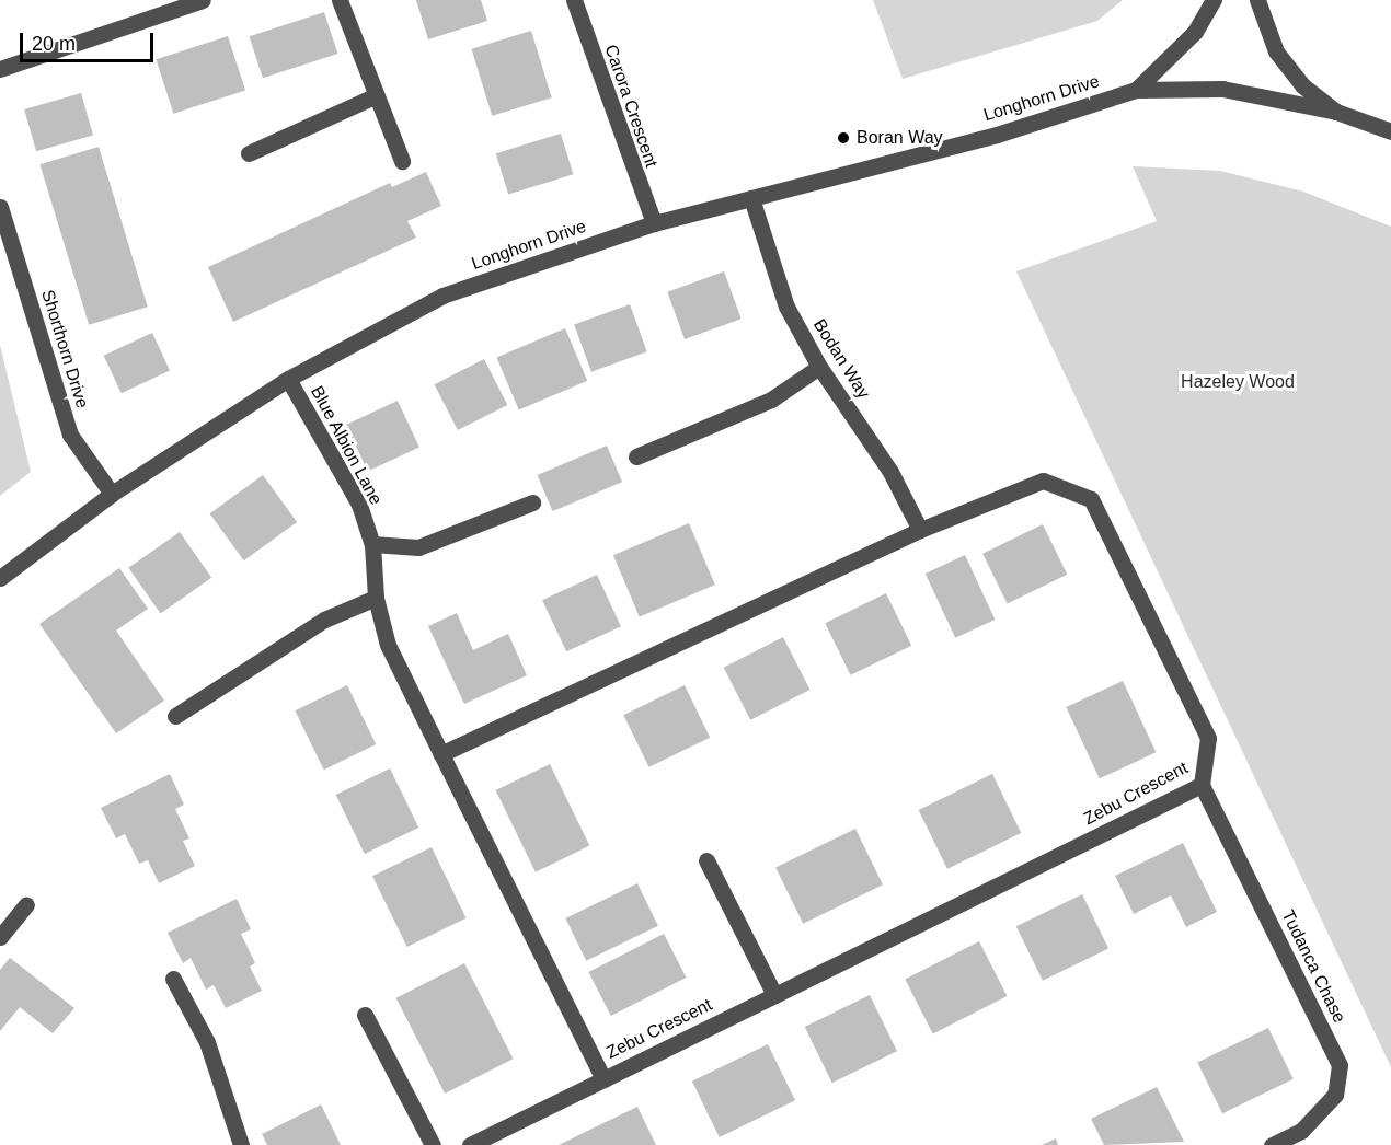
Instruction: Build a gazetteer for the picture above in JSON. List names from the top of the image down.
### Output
{
  "streets": {
    "street": [
      "Longhorn Drive",
      "Carora Crescent",
      "Shorthorn Drive",
      "Bodan Way",
      "Blue Albion Lane",
      "Zebu Crescent",
      "Tudanca Chase"
    ]
  },
  "crossings": [
    ["Longhorn Drive", "Carora Crescent"],
    ["Longhorn Drive", "Shorthorn Drive"],
    ["Longhorn Drive", "Bodan Way"],
    ["Longhorn Drive", "Blue Albion Lane"],
    ["Bodan Way", "Zebu Crescent"],
    ["Blue Albion Lane", "Zebu Crescent"],
    ["Zebu Crescent", "Tudanca Chase"]
  ],
  "parks": ["Hazeley Wood"],
  "places": ["Boran Way"],
  "scale_bar": "20 m"
}
